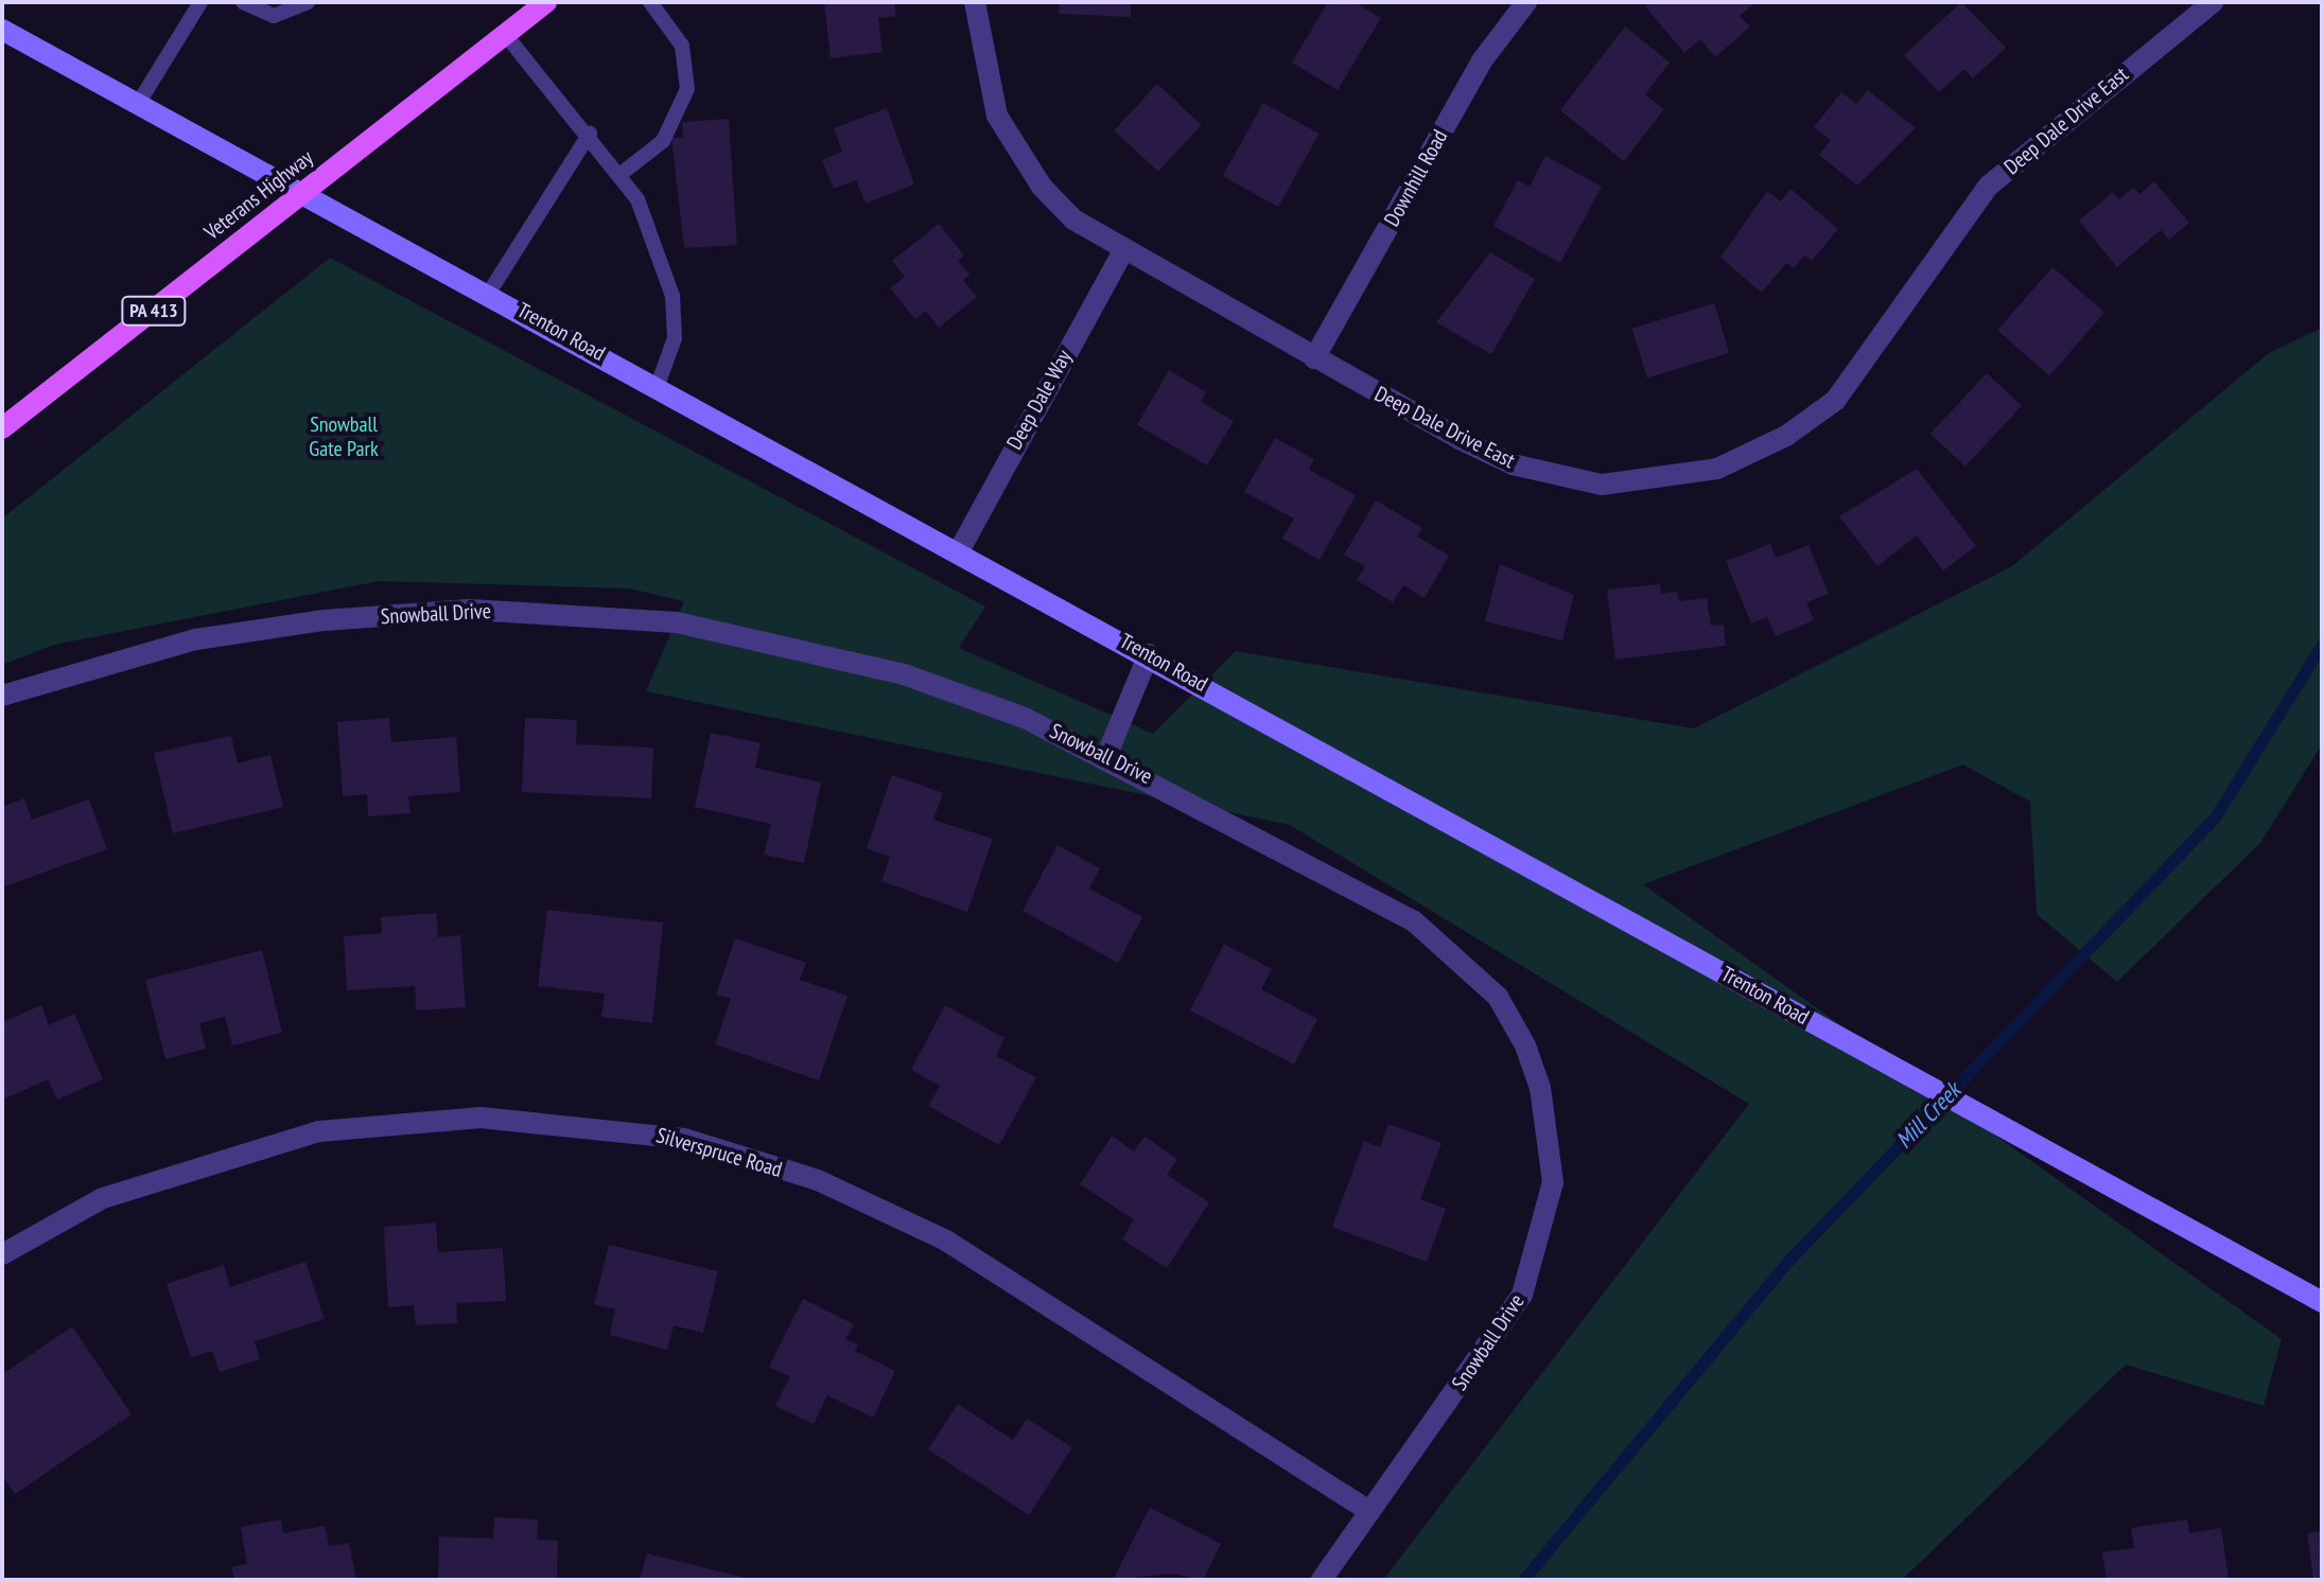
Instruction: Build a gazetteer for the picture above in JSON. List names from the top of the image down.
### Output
{
  "streets": {
    "main road": ["Veterans Highway", "PA 413", "Trenton Road"],
    "street": [
      "Deep Dale Drive East",
      "Downhill Road",
      "Deep Dale Way",
      "Snowball Drive",
      "Silverspruce Road"
    ]
  },
  "crossings": [
    ["Deep Dale Drive East", "Downhill Road"],
    ["Deep Dale Drive East", "Deep Dale Way"],
    ["Veterans Highway", "Trenton Road"],
    ["Trenton Road", "Deep Dale Way"],
    ["Snowball Drive", "Silverspruce Road"]
  ],
  "water": ["Mill Creek"],
  "parks": ["Snowball Gate Park"]
}
